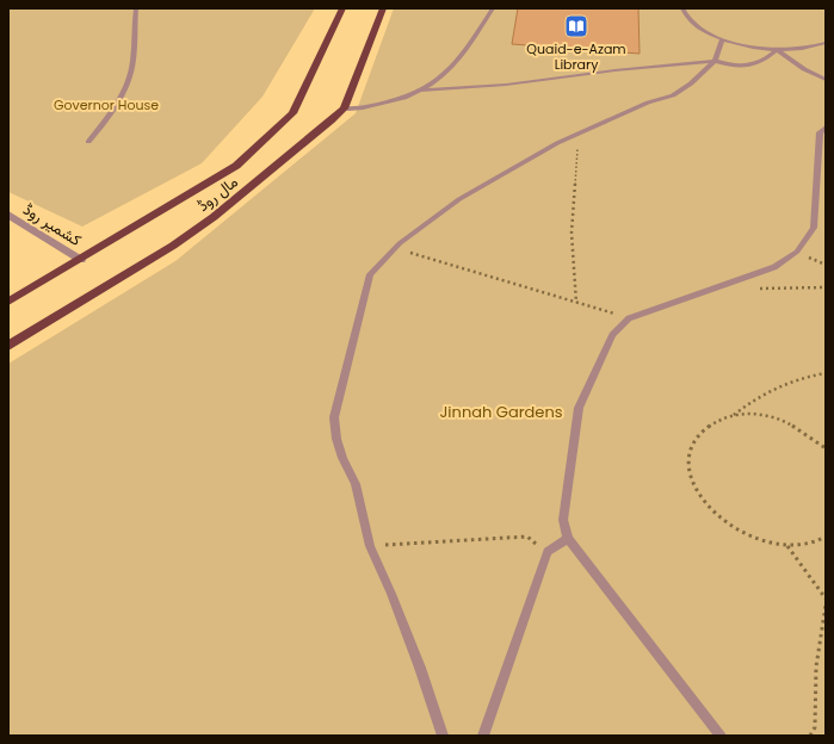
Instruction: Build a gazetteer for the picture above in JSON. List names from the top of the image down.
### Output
{
  "streets": {
    "main road": ["مال روڈ"],
    "street": ["کشمیر روڈ"]
  },
  "crossings": [
    ["مال روڈ", "کشمیر روڈ"]
  ],
  "parks": ["Governor House", "Jinnah Gardens"],
  "places": {
    "library": ["Quaid-e-Azam Library"]
  }
}
